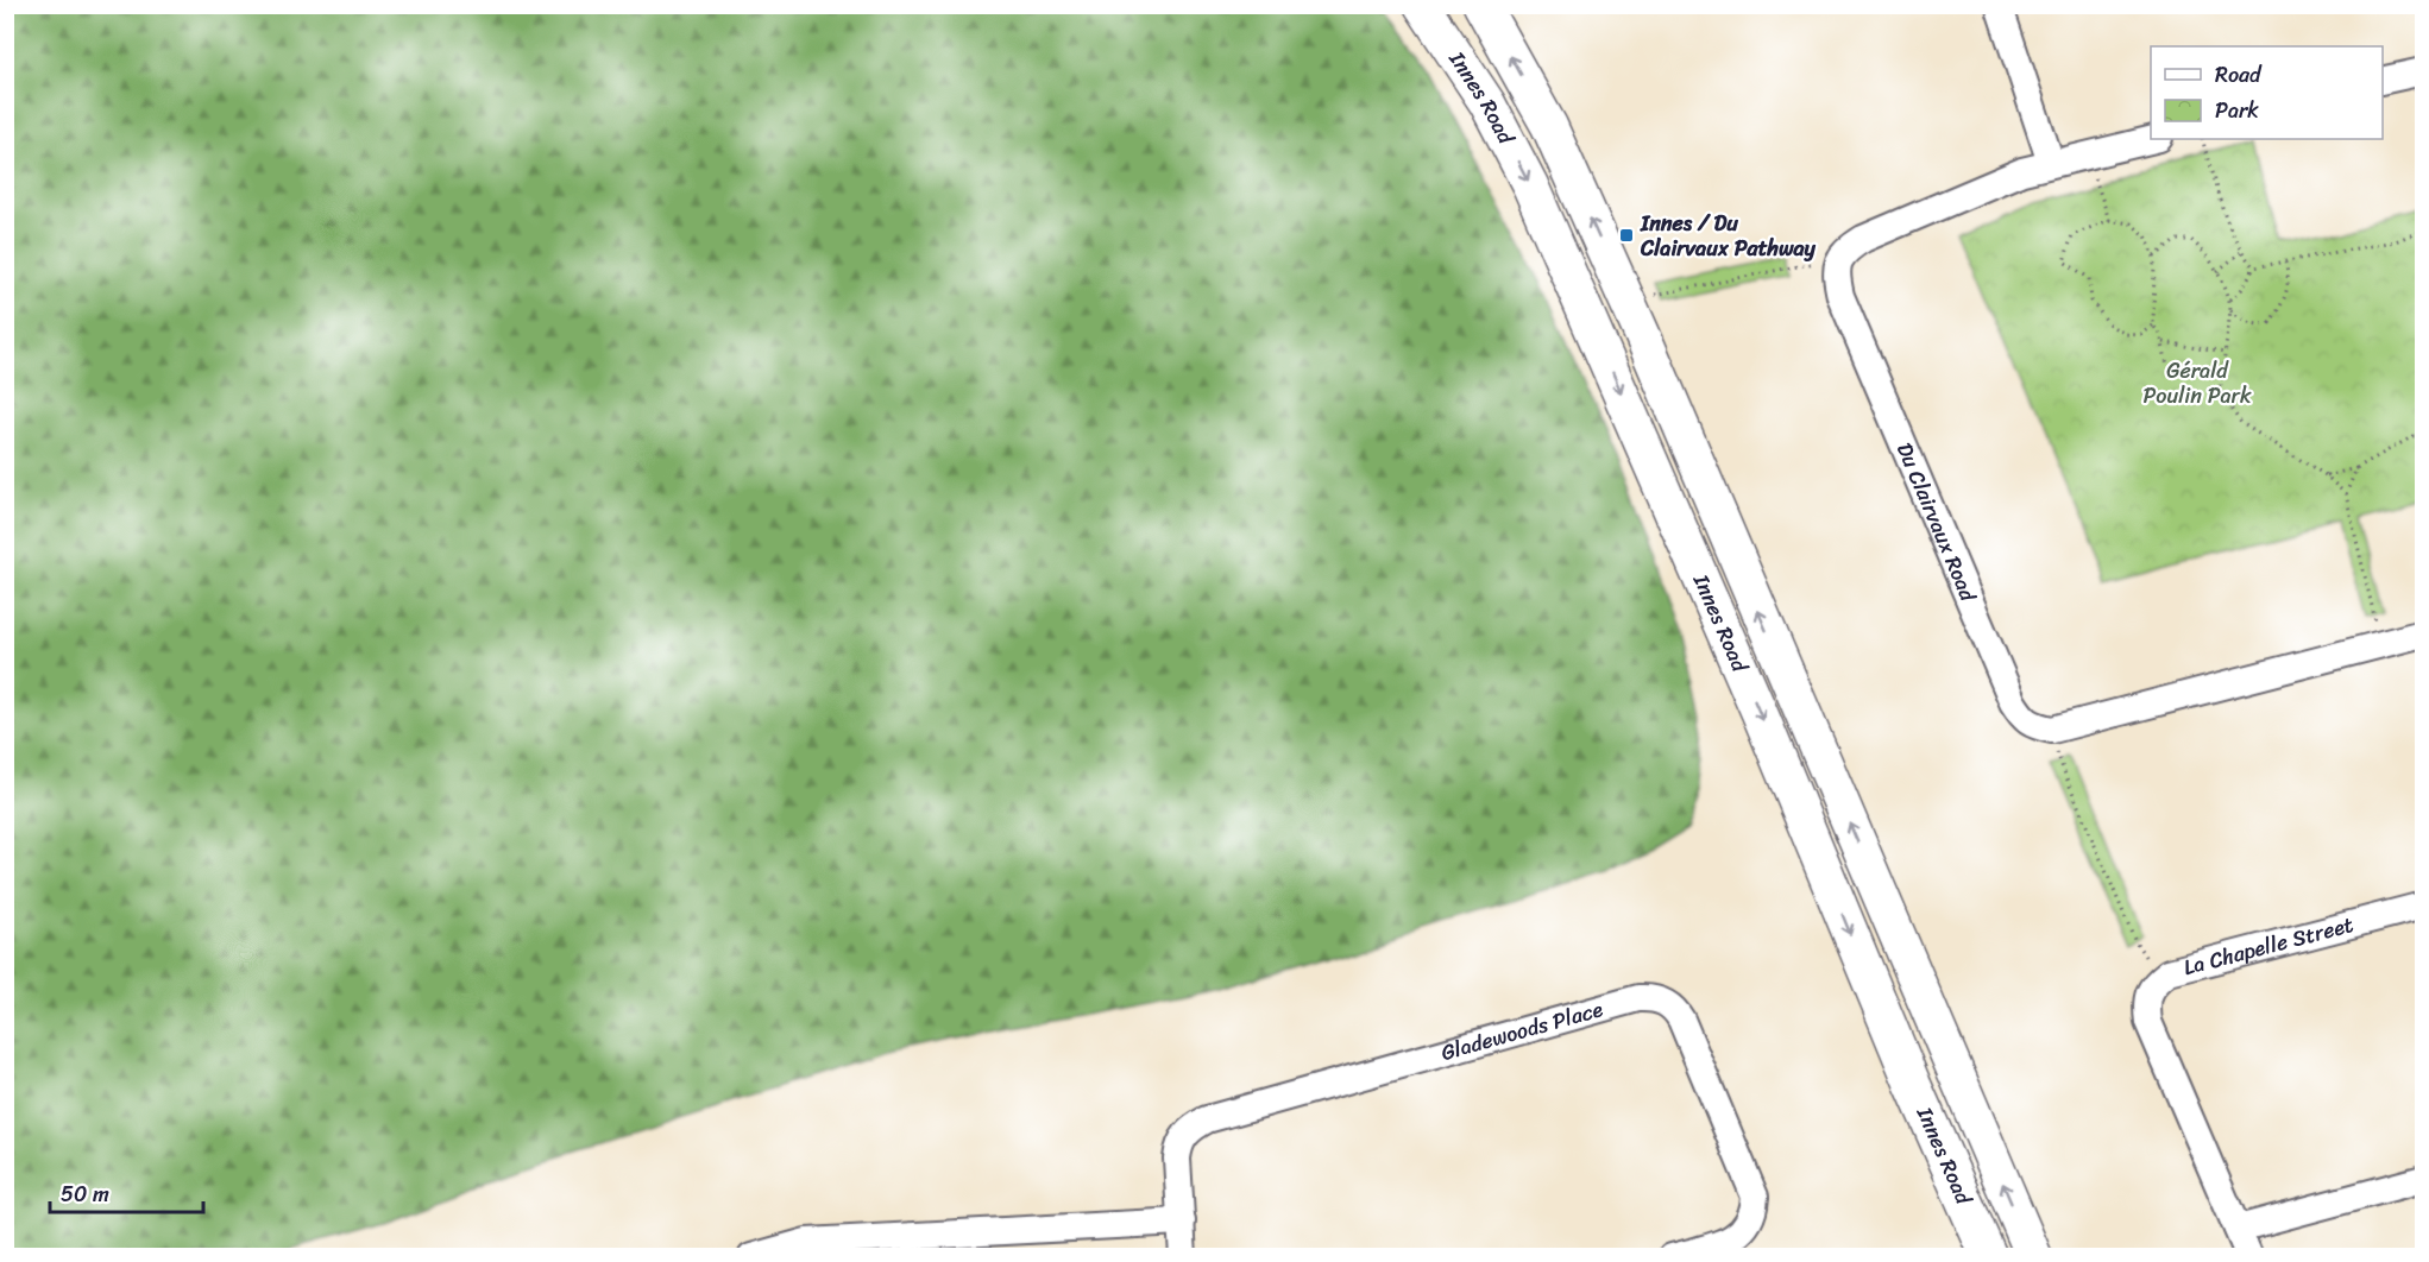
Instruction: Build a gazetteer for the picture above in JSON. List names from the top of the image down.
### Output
{
  "streets": {
    "main road": ["Innes Road"],
    "street": ["Du Clairvaux Road", "La Chapelle Street", "Gladewoods Place"]
  },
  "parks": ["Gérald Poulin Park"],
  "places": {
    "transit": ["Innes / Du Clairvaux Pathway"]
  },
  "legend": ["Road", "Park"],
  "scale_bar": "50 m"
}
